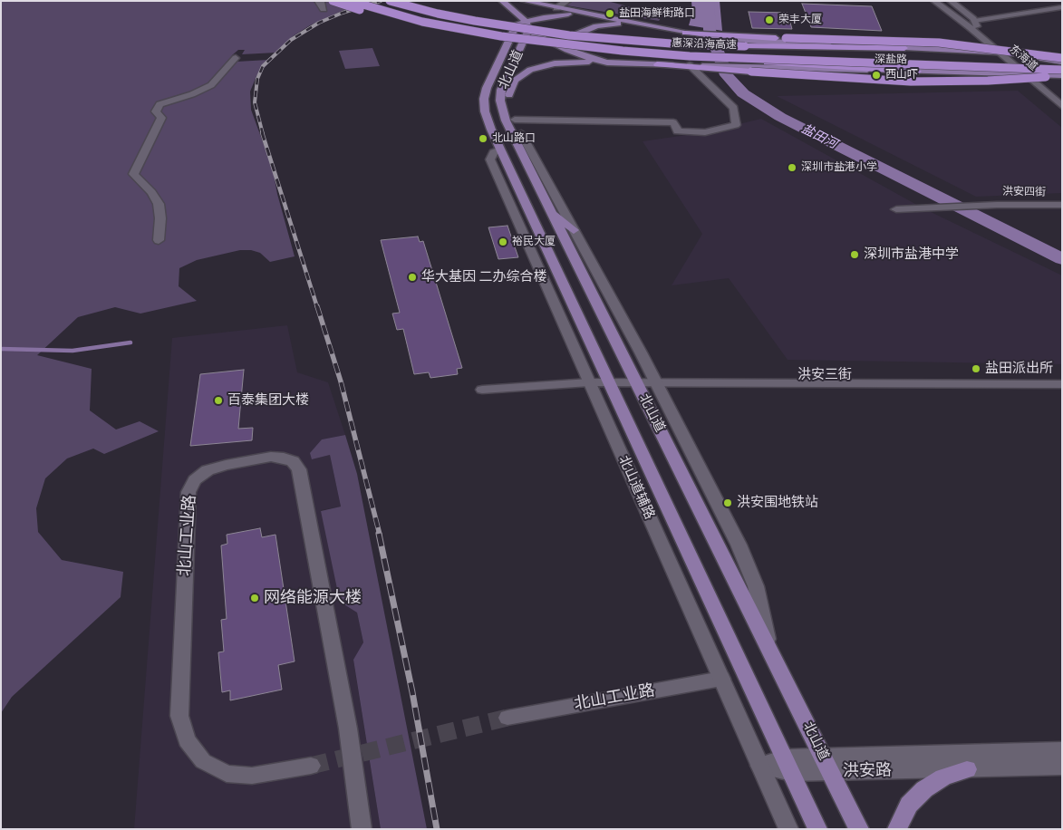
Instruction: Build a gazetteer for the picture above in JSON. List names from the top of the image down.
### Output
{
  "streets": {
    "highway": ["惠深沿海高速"],
    "main road": ["深盐路", "北山道"],
    "street": [
      "东海道",
      "洪安四街",
      "洪安三街",
      "北山道辅路",
      "北山工业路",
      "洪安路"
    ]
  },
  "crossings": [
    ["惠深沿海高速", "深盐路"],
    ["东海道", "深盐路"],
    ["北山道", "洪安三街"],
    ["北山道", "北山道辅路"],
    ["北山道", "洪安路"],
    ["洪安三街", "北山道辅路"],
    ["北山道辅路", "北山工业路"],
    ["北山道辅路", "洪安路"]
  ],
  "water": ["盐田河"],
  "places": [
    "盐田海鲜街路口",
    "荣丰大厦",
    "西山吓",
    "北山路口",
    "深圳市盐港小学",
    "裕民大厦",
    "深圳市盐港中学",
    "华大基因 二办综合楼",
    "盐田派出所",
    "百泰集团大楼",
    "洪安围地铁站",
    "网络能源大楼"
  ]
}
